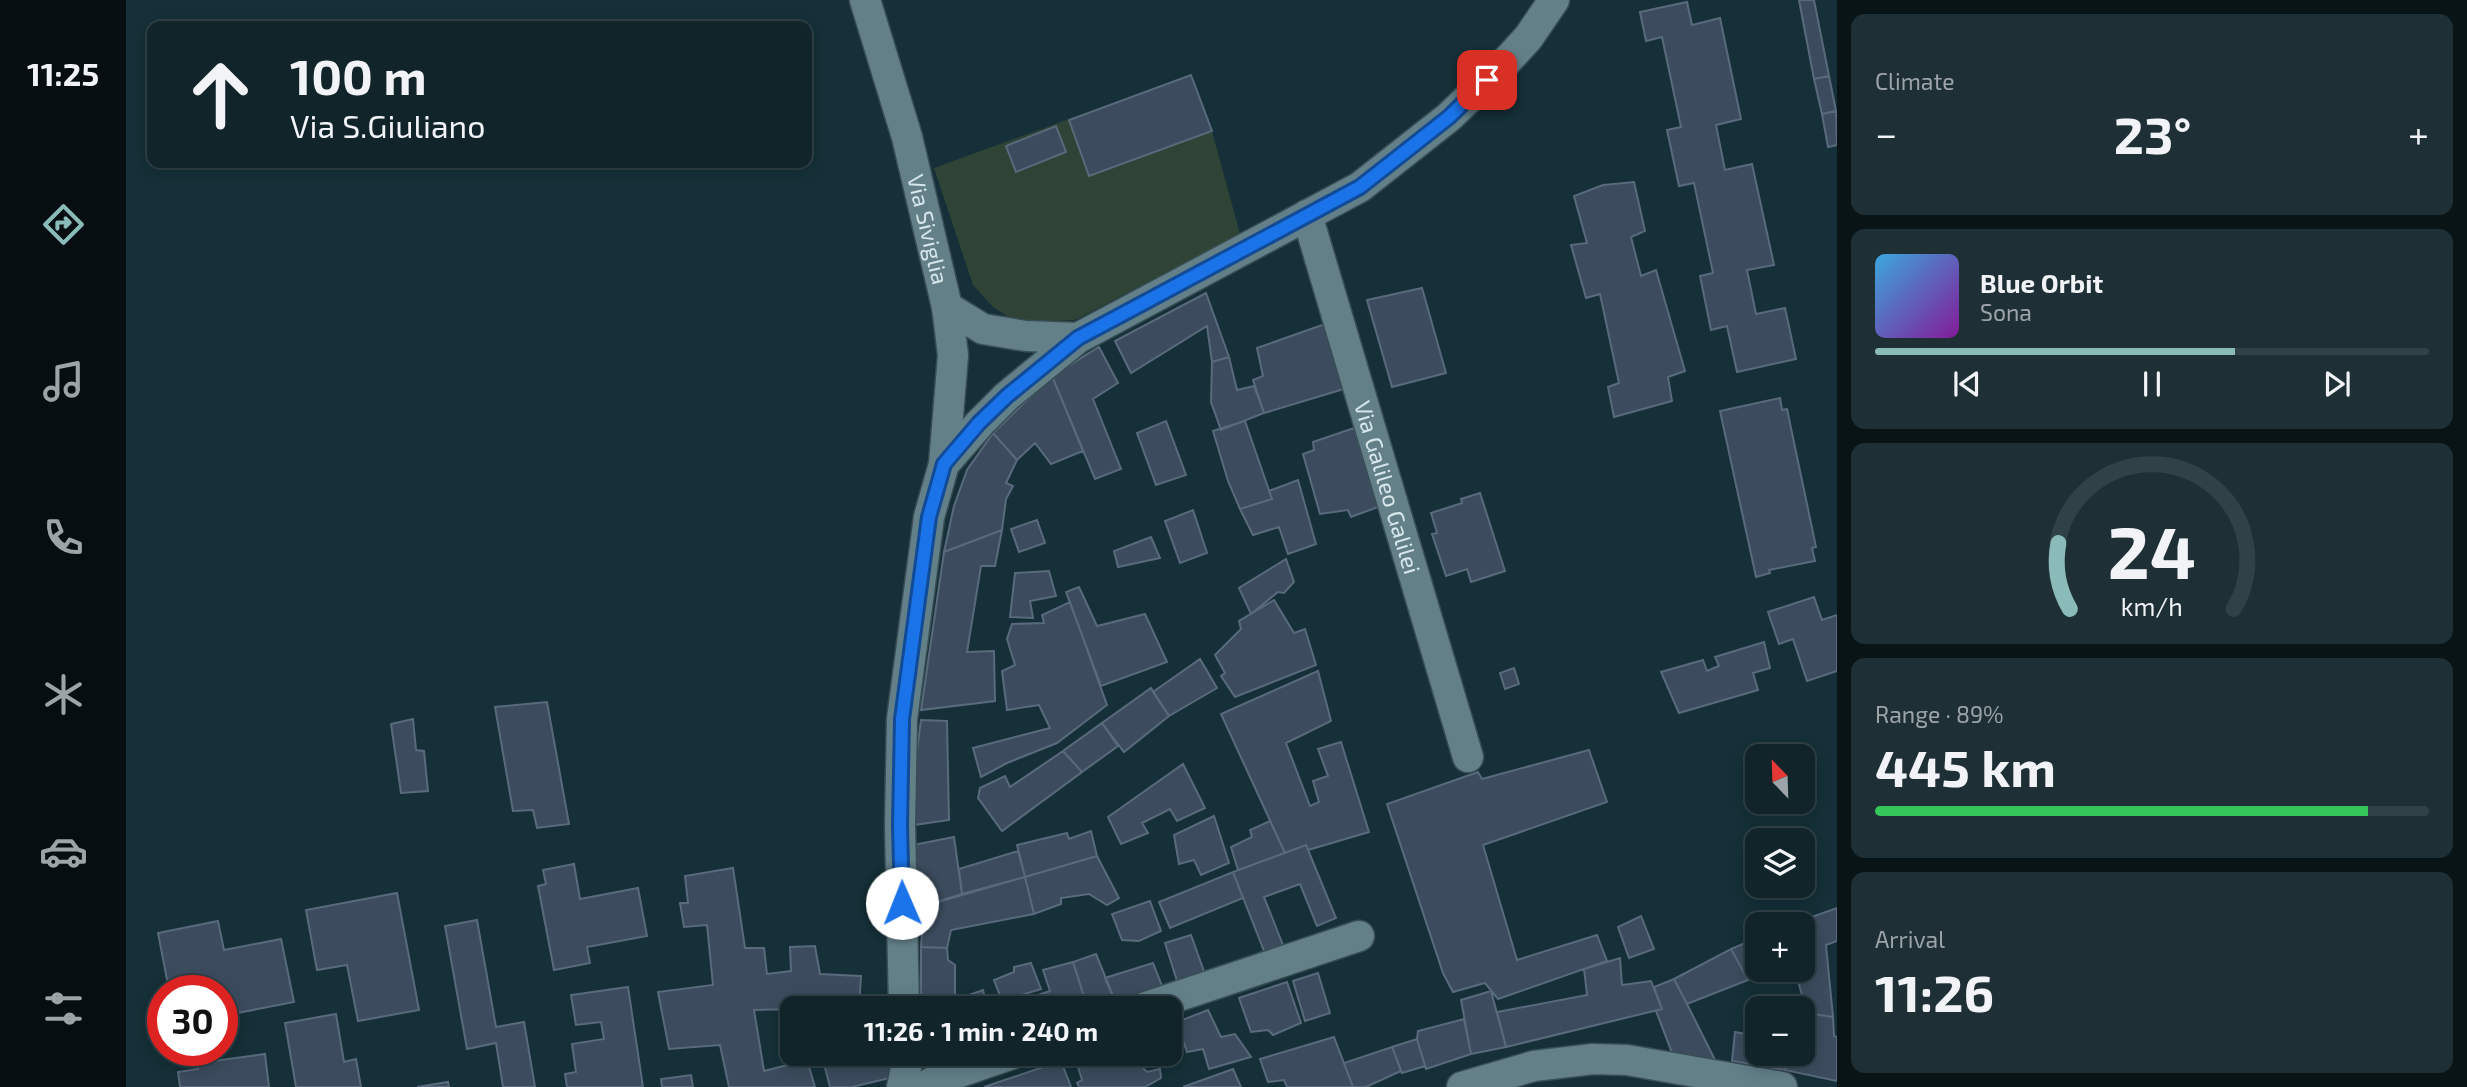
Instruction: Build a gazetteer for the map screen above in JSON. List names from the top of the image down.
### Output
{
  "streets": {
    "street": ["Via Siviglia", "Via Galileo Galilei"]
  },
  "north": "top left",
  "page": {
    "tabs": "11:25",
    "tile": [
      "Climate",
      ["Range · 89%", "445 km"],
      ["Arrival", "11:26"]
    ],
    "turn": ["100 m", "Via S.Giuliano"],
    "heat": ["−", "23°", "+"],
    "song": ["Blue Orbit", "Sona"],
    "map_buttons": ["+", "−"],
    "limit": "30",
    "trip": "11:26 · 1 min · 240 m",
    "gauge": ["24", "km/h"]
  }
}
